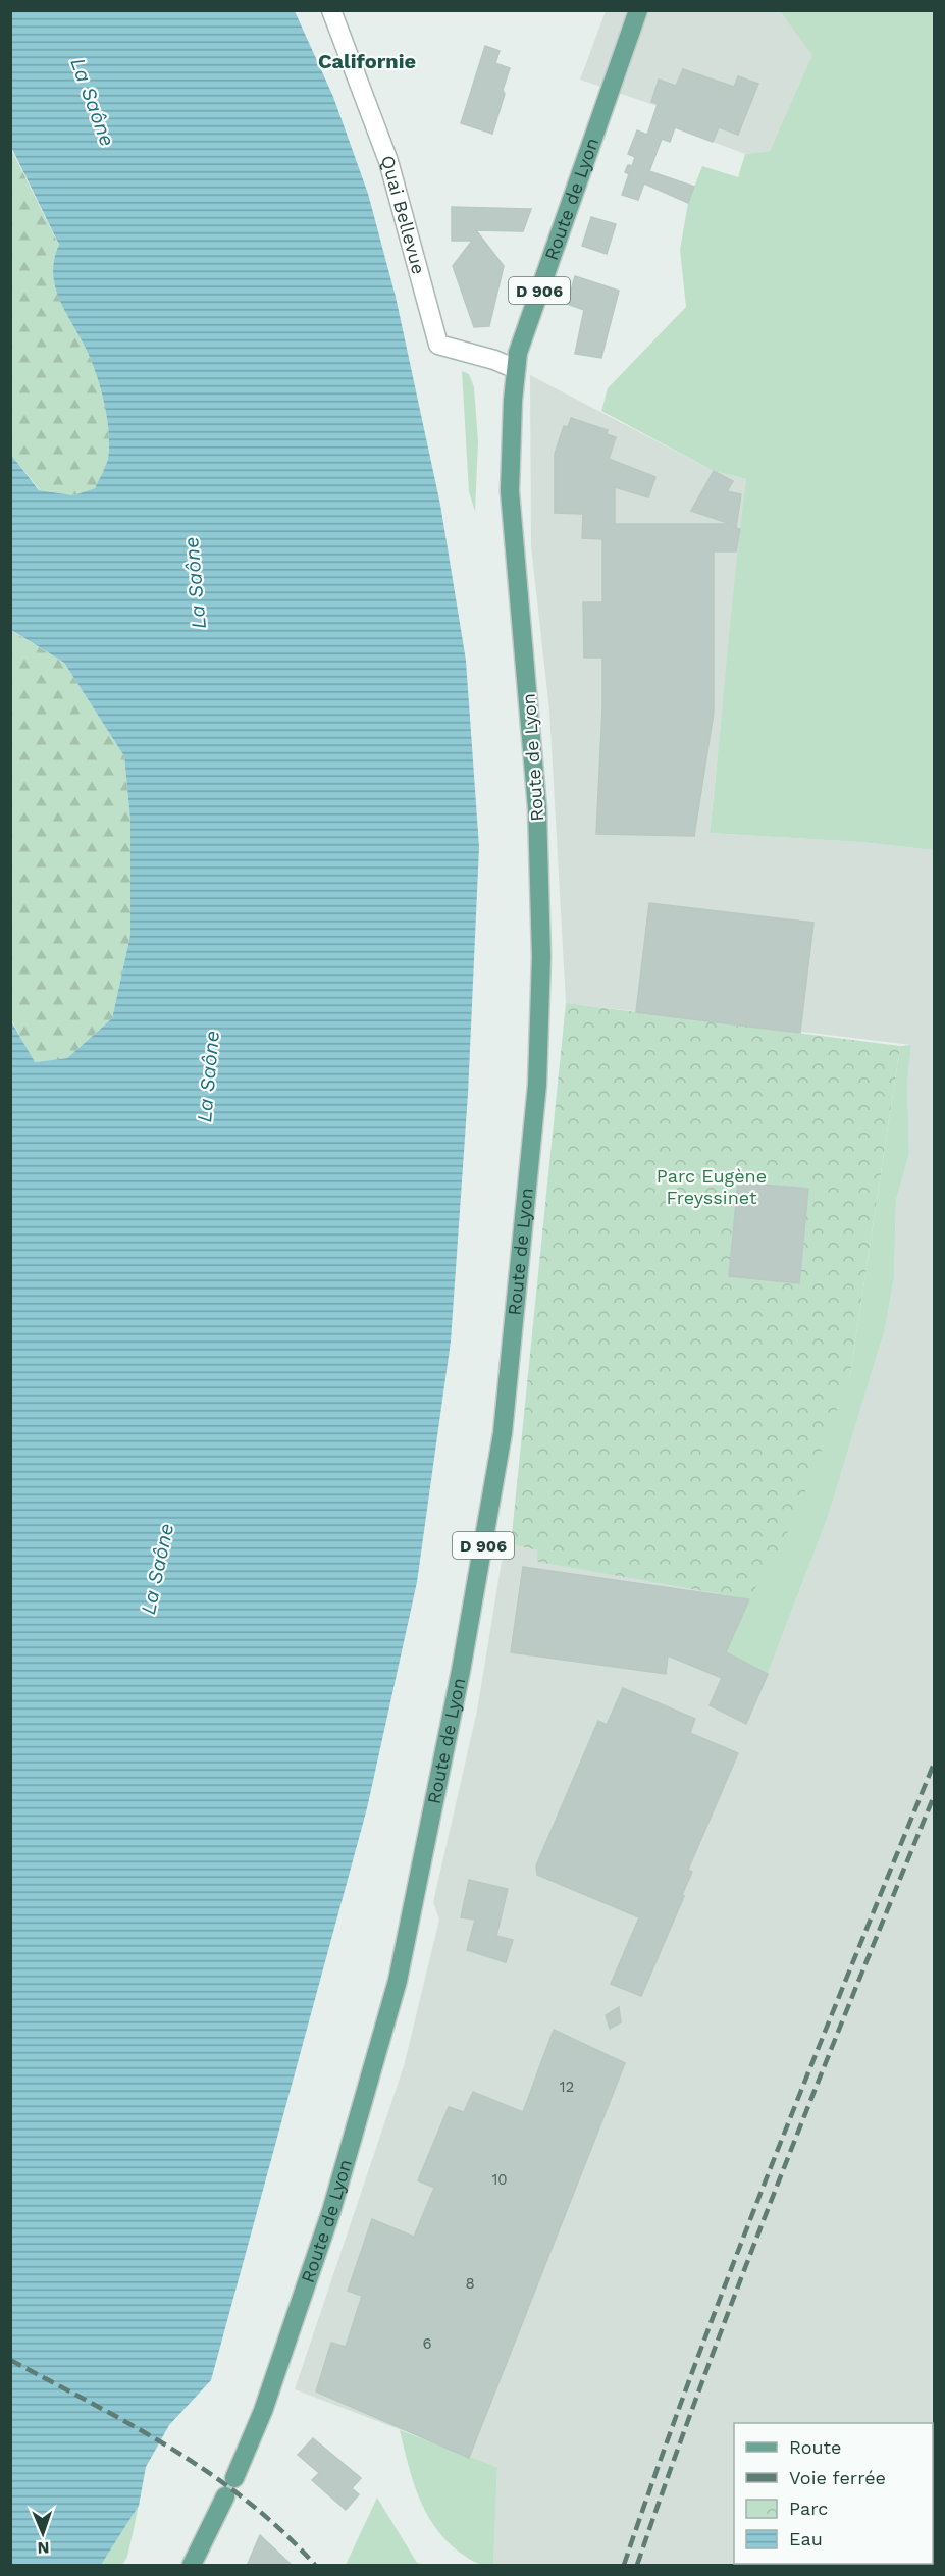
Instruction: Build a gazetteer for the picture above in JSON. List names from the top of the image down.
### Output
{
  "streets": {
    "main road": ["Route de Lyon", "D 906"],
    "street": ["Quai Bellevue"]
  },
  "crossings": [
    ["Route de Lyon", "Quai Bellevue"]
  ],
  "districts": ["Californie"],
  "water": ["La Saône"],
  "parks": ["Parc Eugène Freyssinet"],
  "house_numbers": [
    "12",
    "10",
    "8",
    "6"
  ],
  "legend": [
    "Route",
    "Voie ferrée",
    "Parc",
    "Eau"
  ],
  "north": "bottom"
}
